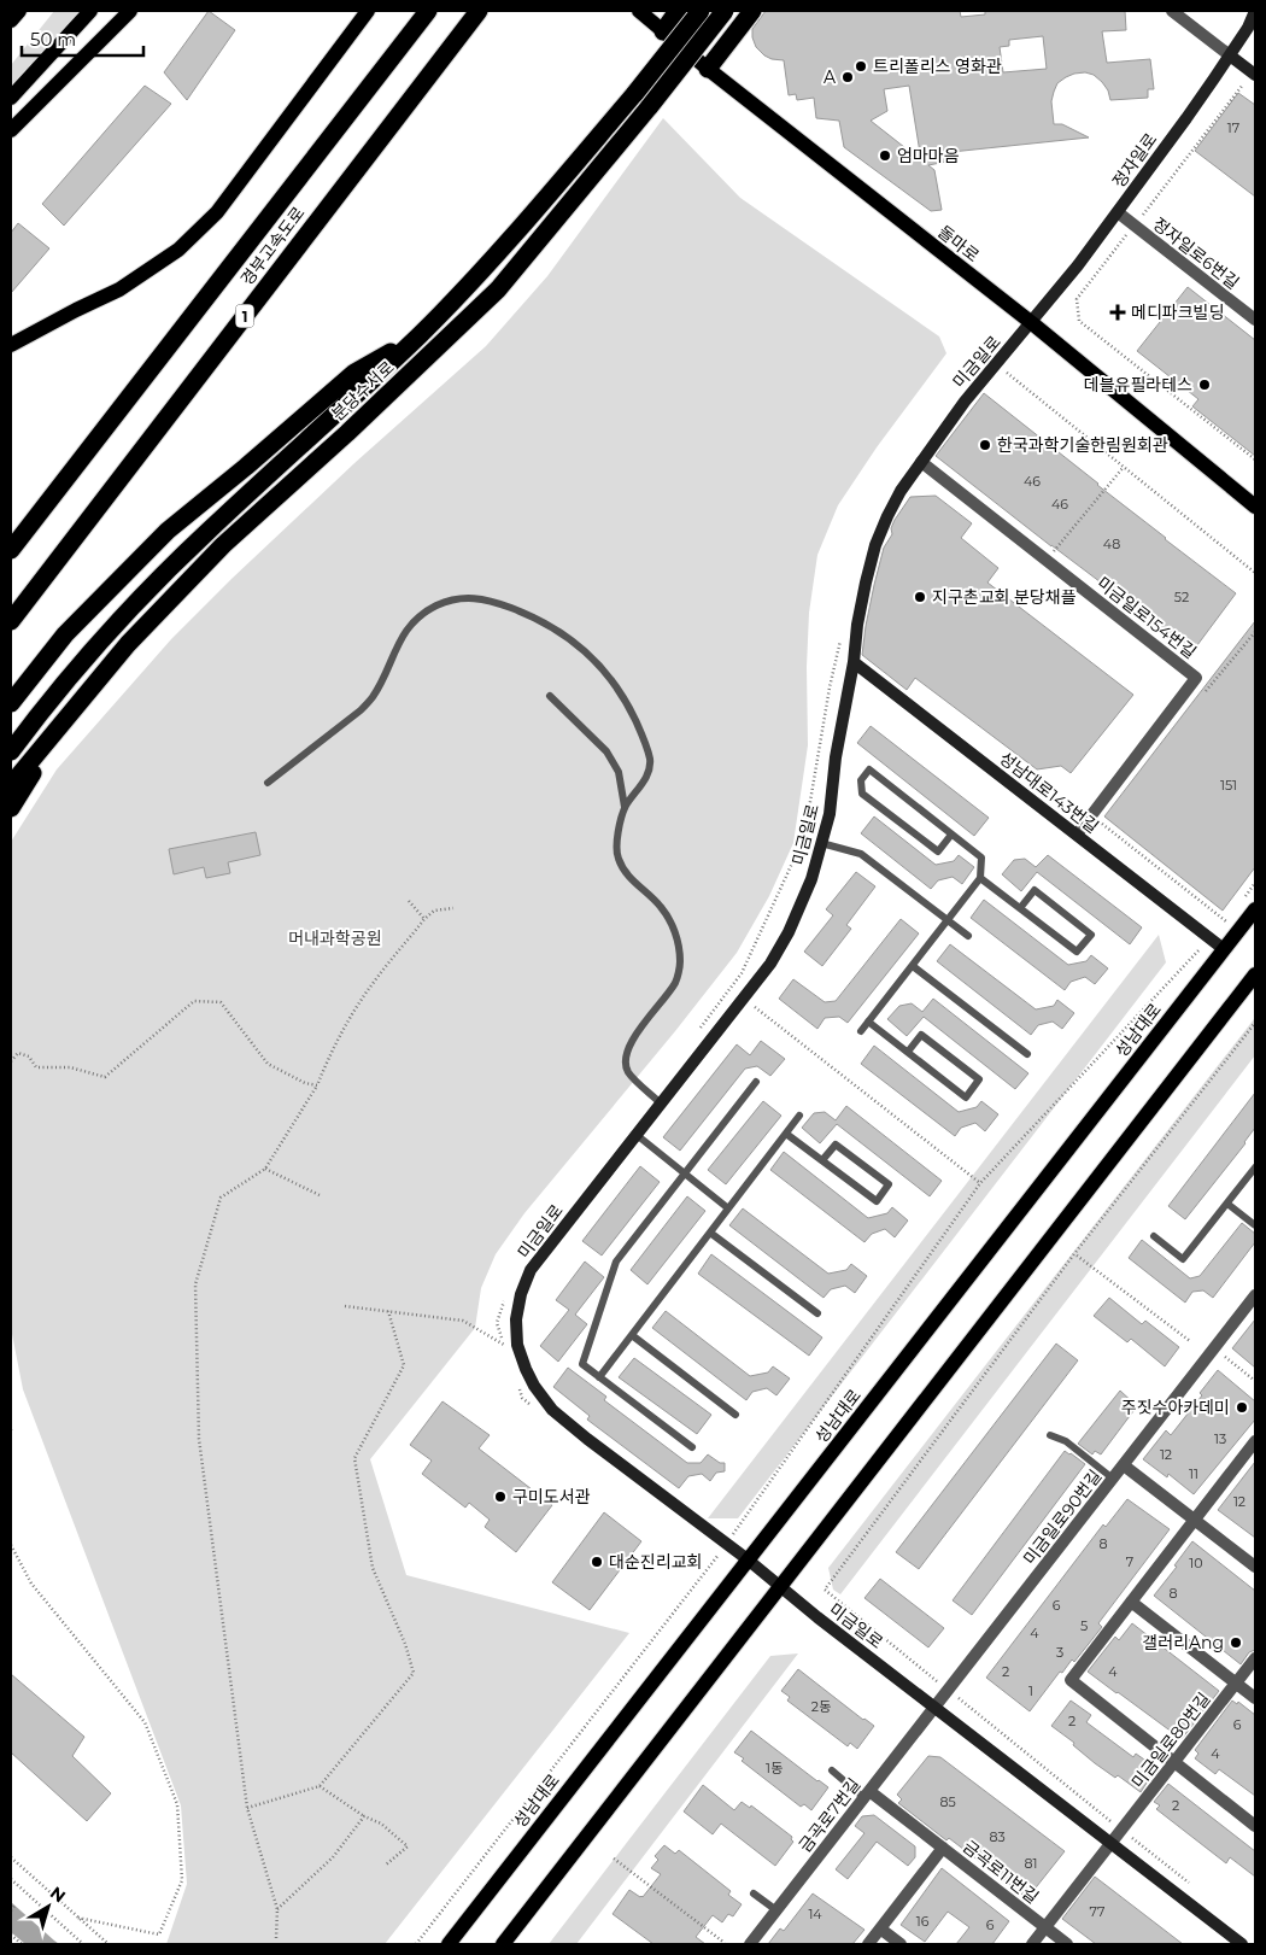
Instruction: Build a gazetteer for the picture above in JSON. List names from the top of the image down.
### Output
{
  "streets": {
    "highway": ["경부고속도로", "1", "분당수서로"],
    "main road": ["돌마로", "성남대로"],
    "street": [
      "정자일로",
      "정자일로6번길",
      "미금일로",
      "미금일로154번길",
      "성남대로143번길",
      "미금일로90번길",
      "미금일로80번길",
      "금곡로7번길",
      "금곡로11번길"
    ]
  },
  "crossings": [
    ["정자일로", "돌마로"],
    ["정자일로", "정자일로6번길"],
    ["정자일로", "미금일로"],
    ["돌마로", "미금일로"],
    ["미금일로", "미금일로154번길"],
    ["미금일로", "성남대로143번길"],
    ["미금일로", "성남대로"],
    ["미금일로", "미금일로90번길"],
    ["미금일로", "미금일로80번길"],
    ["미금일로", "금곡로7번길"],
    ["미금일로154번길", "성남대로143번길"],
    ["성남대로143번길", "성남대로"],
    ["미금일로90번길", "금곡로7번길"],
    ["미금일로80번길", "금곡로11번길"],
    ["금곡로7번길", "금곡로11번길"]
  ],
  "parks": ["머내과학공원"],
  "places": {
    "other": [
      "트리폴리스 영화관",
      "A",
      "엄마마음",
      "데블유필라테스",
      "한국과학기술한림원회관",
      "지구촌교회 분당채플",
      "주짓수아카데미",
      "구미도서관",
      "대순진리교회",
      "갤러리Ang"
    ],
    "health": ["메디파크빌딩"]
  },
  "house_numbers": [
    "17",
    "46",
    "46",
    "48",
    "52",
    "151",
    "13",
    "12",
    "11",
    "12",
    "8",
    "7",
    "10",
    "8",
    "6",
    "5",
    "4",
    "3",
    "2",
    "4",
    "1",
    "2동",
    "2",
    "6",
    "4",
    "1동",
    "85",
    "2",
    "83",
    "81",
    "77",
    "14",
    "16",
    "6"
  ],
  "scale_bar": "50 m",
  "north": "top right"
}
